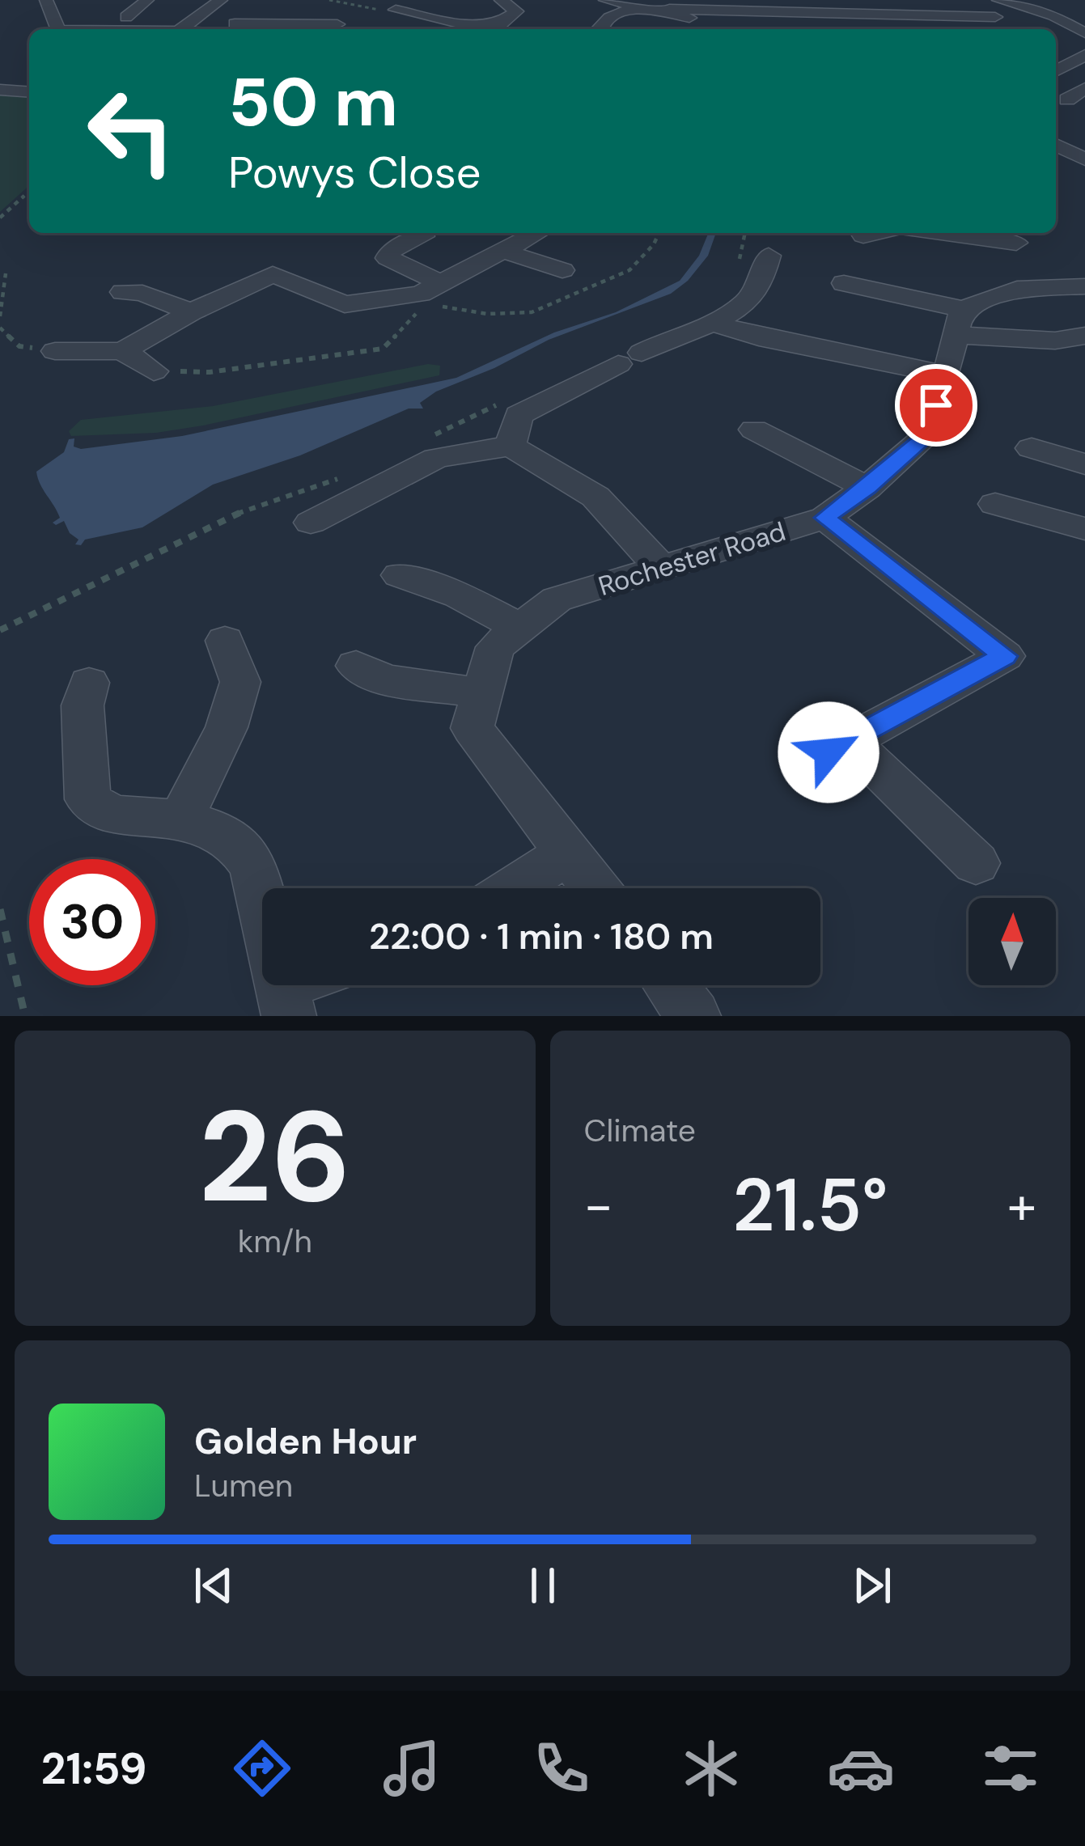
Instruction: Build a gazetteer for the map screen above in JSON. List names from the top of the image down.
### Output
{
  "streets": {
    "street": ["Rochester Road"]
  },
  "north": "top",
  "page": {
    "turn": ["50 m", "Powys Close"],
    "limit": "30",
    "trip": "22:00 · 1 min · 180 m",
    "tile": [
      ["26", "km/h"],
      "Climate"
    ],
    "heat": ["−", "21.5°", "+"],
    "song": ["Golden Hour", "Lumen"],
    "tabs": "21:59"
  }
}
